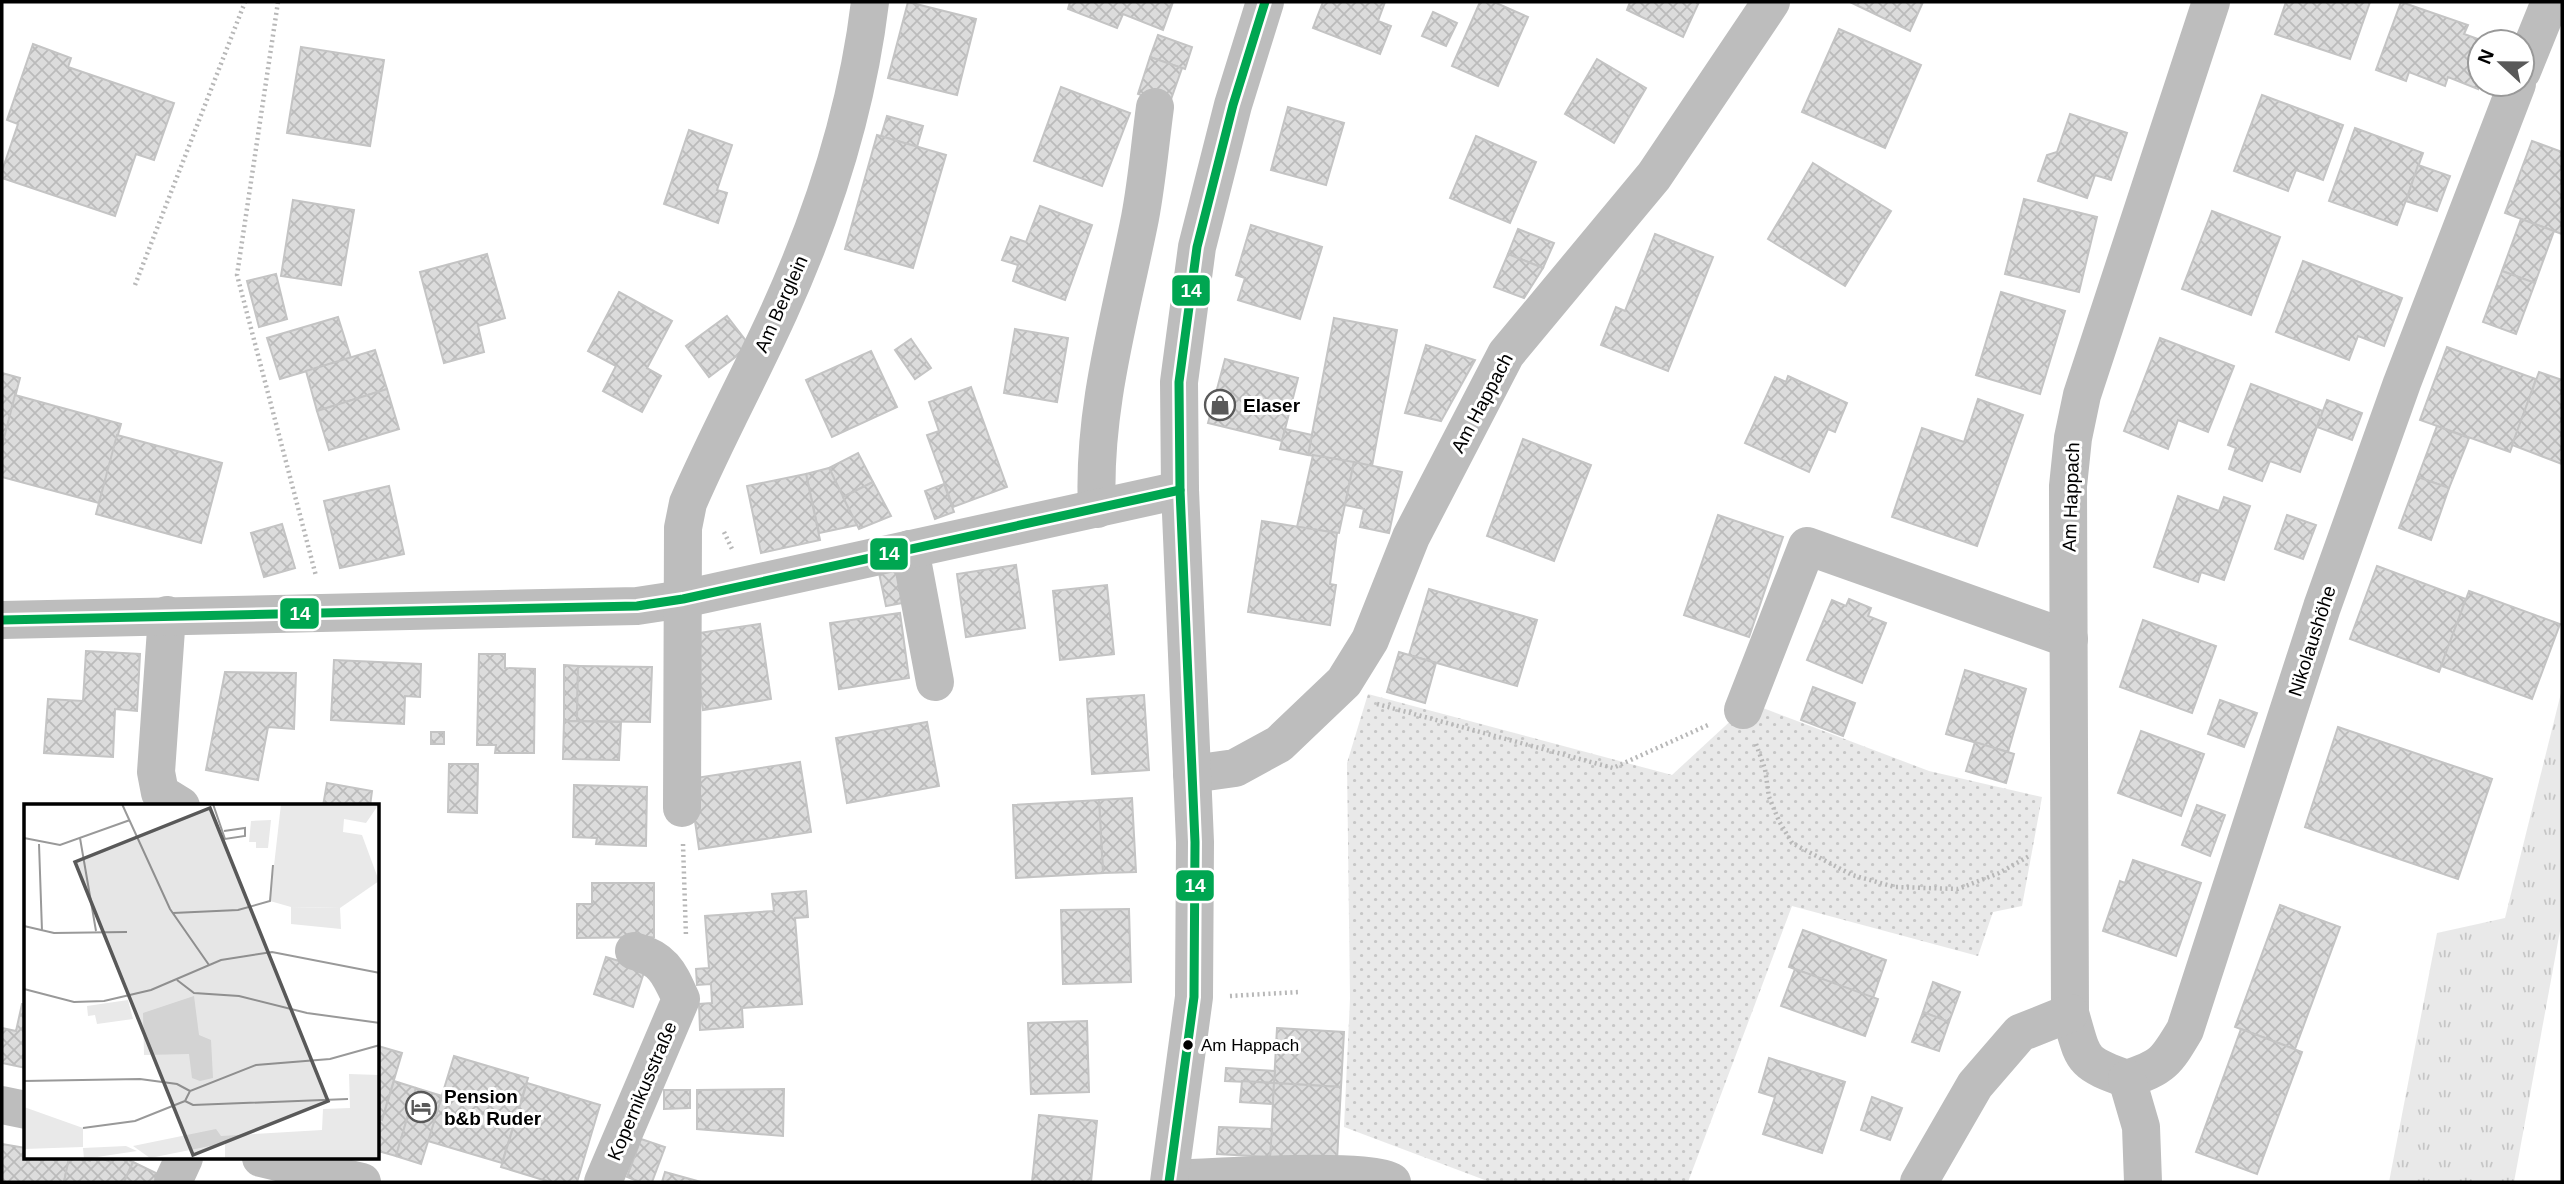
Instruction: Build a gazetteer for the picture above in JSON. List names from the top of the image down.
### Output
{
  "streets": {
    "street": [
      "Am Berglein",
      "Am Happach",
      "Nikolaushöhe",
      "Kopernikusstraße"
    ]
  },
  "crossings": [
    ["Am Happach", "Nikolaushöhe"]
  ],
  "places": {
    "shop": ["Elaser"],
    "other": ["Am Happach"],
    "hotel": ["Pension b&b Ruder"]
  },
  "lines": ["transit line 14"],
  "north": "left"
}
